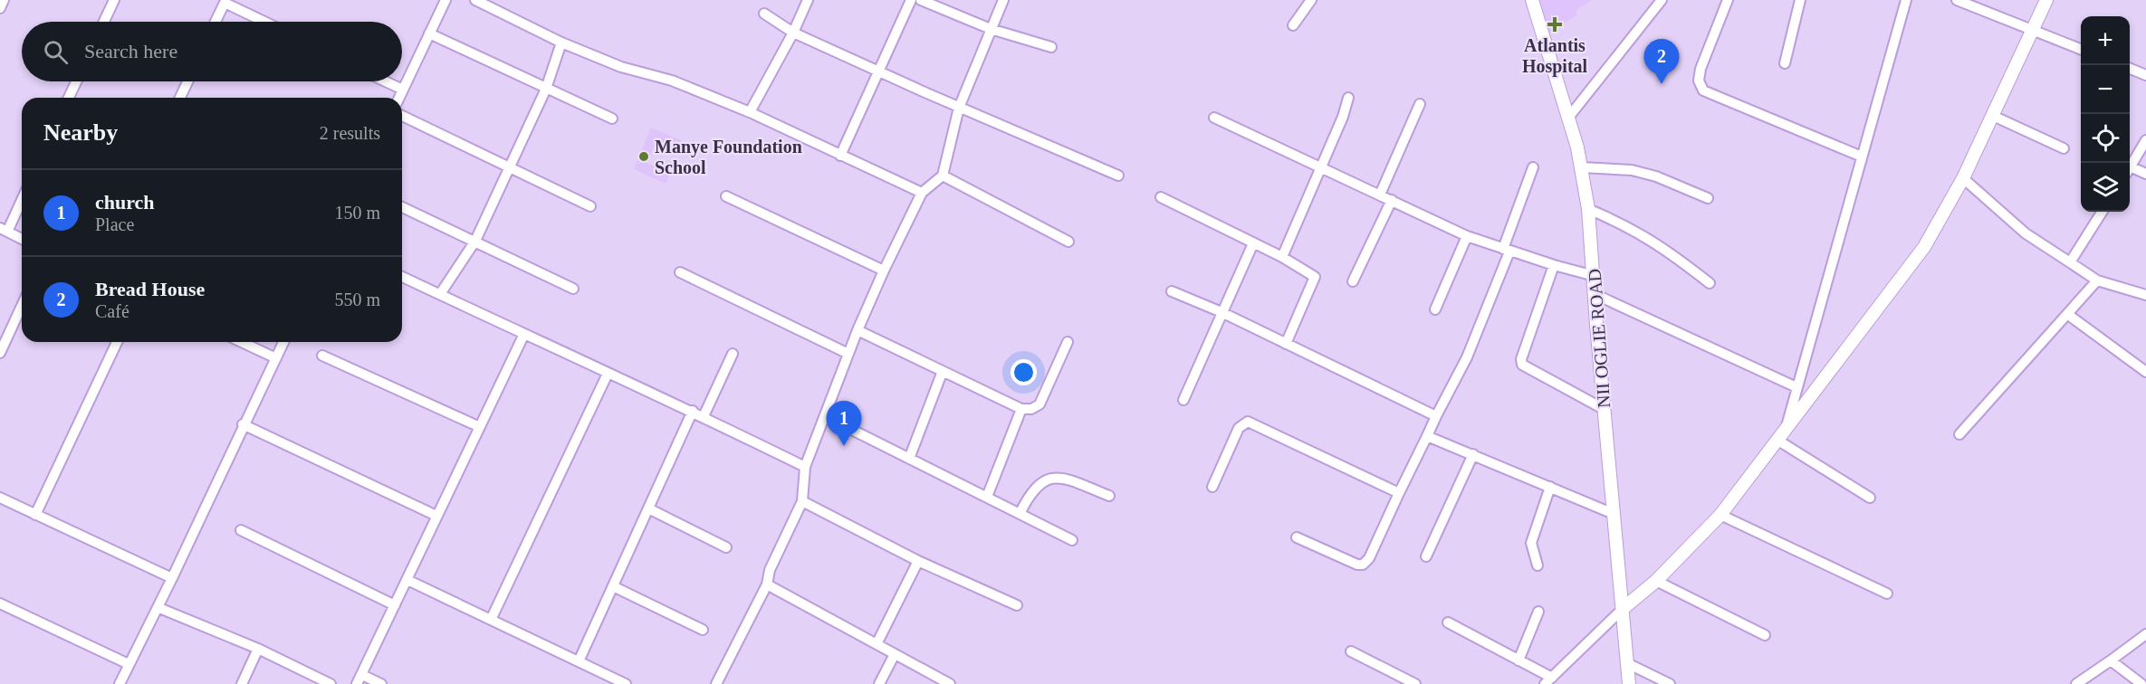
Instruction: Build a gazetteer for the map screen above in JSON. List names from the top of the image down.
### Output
{
  "streets": {
    "street": ["NII OGLIE ROAD"]
  },
  "places": {
    "health": ["Atlantis Hospital"],
    "other": ["Manye Foundation School"]
  },
  "page": {
    "map_buttons": ["+", "−"],
    "search": "Search here",
    "pins": ["2", "1"],
    "heading": ["Nearby", "2 results"],
    "list": [
      {
        "mark": "1",
        "name": "church",
        "note": "Place",
        "value": "150 m"
      },
      {
        "mark": "2",
        "name": "Bread House",
        "note": "Café",
        "value": "550 m"
      }
    ]
  }
}
